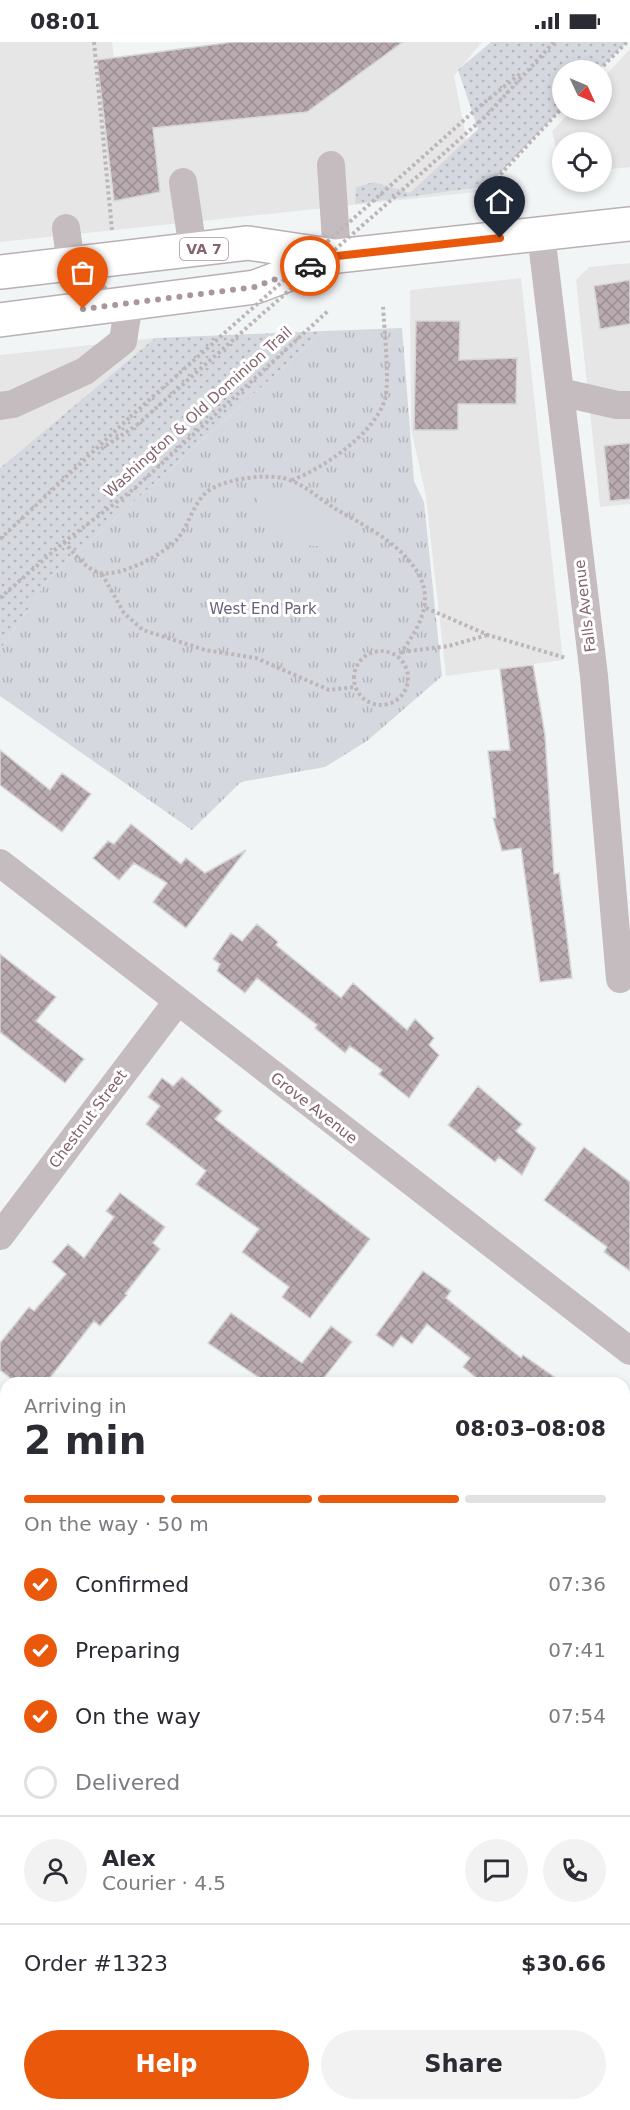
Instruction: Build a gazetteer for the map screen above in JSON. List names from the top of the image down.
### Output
{
  "streets": {
    "main road": ["VA 7"],
    "street": ["Falls Avenue", "Grove Avenue", "Chestnut Street"],
    "path": ["Washington & Old Dominion Trail"]
  },
  "crossings": [
    ["VA 7", "Falls Avenue"],
    ["Grove Avenue", "Chestnut Street"]
  ],
  "parks": ["West End Park"],
  "north": "bottom right",
  "page": {
    "status": "08:01",
    "heading": ["2 min", "Arriving in", "08:03–08:08"],
    "panel": [
      "Alex",
      "Courier · 4.5",
      "Order #1323",
      "$30.66"
    ],
    "bar": "On the way · 50 m",
    "list": [
      ["Confirmed", "07:36"],
      ["Preparing", "07:41"],
      ["On the way", "07:54"],
      "Delivered"
    ],
    "buttons": ["Help", "Share"]
  }
}
